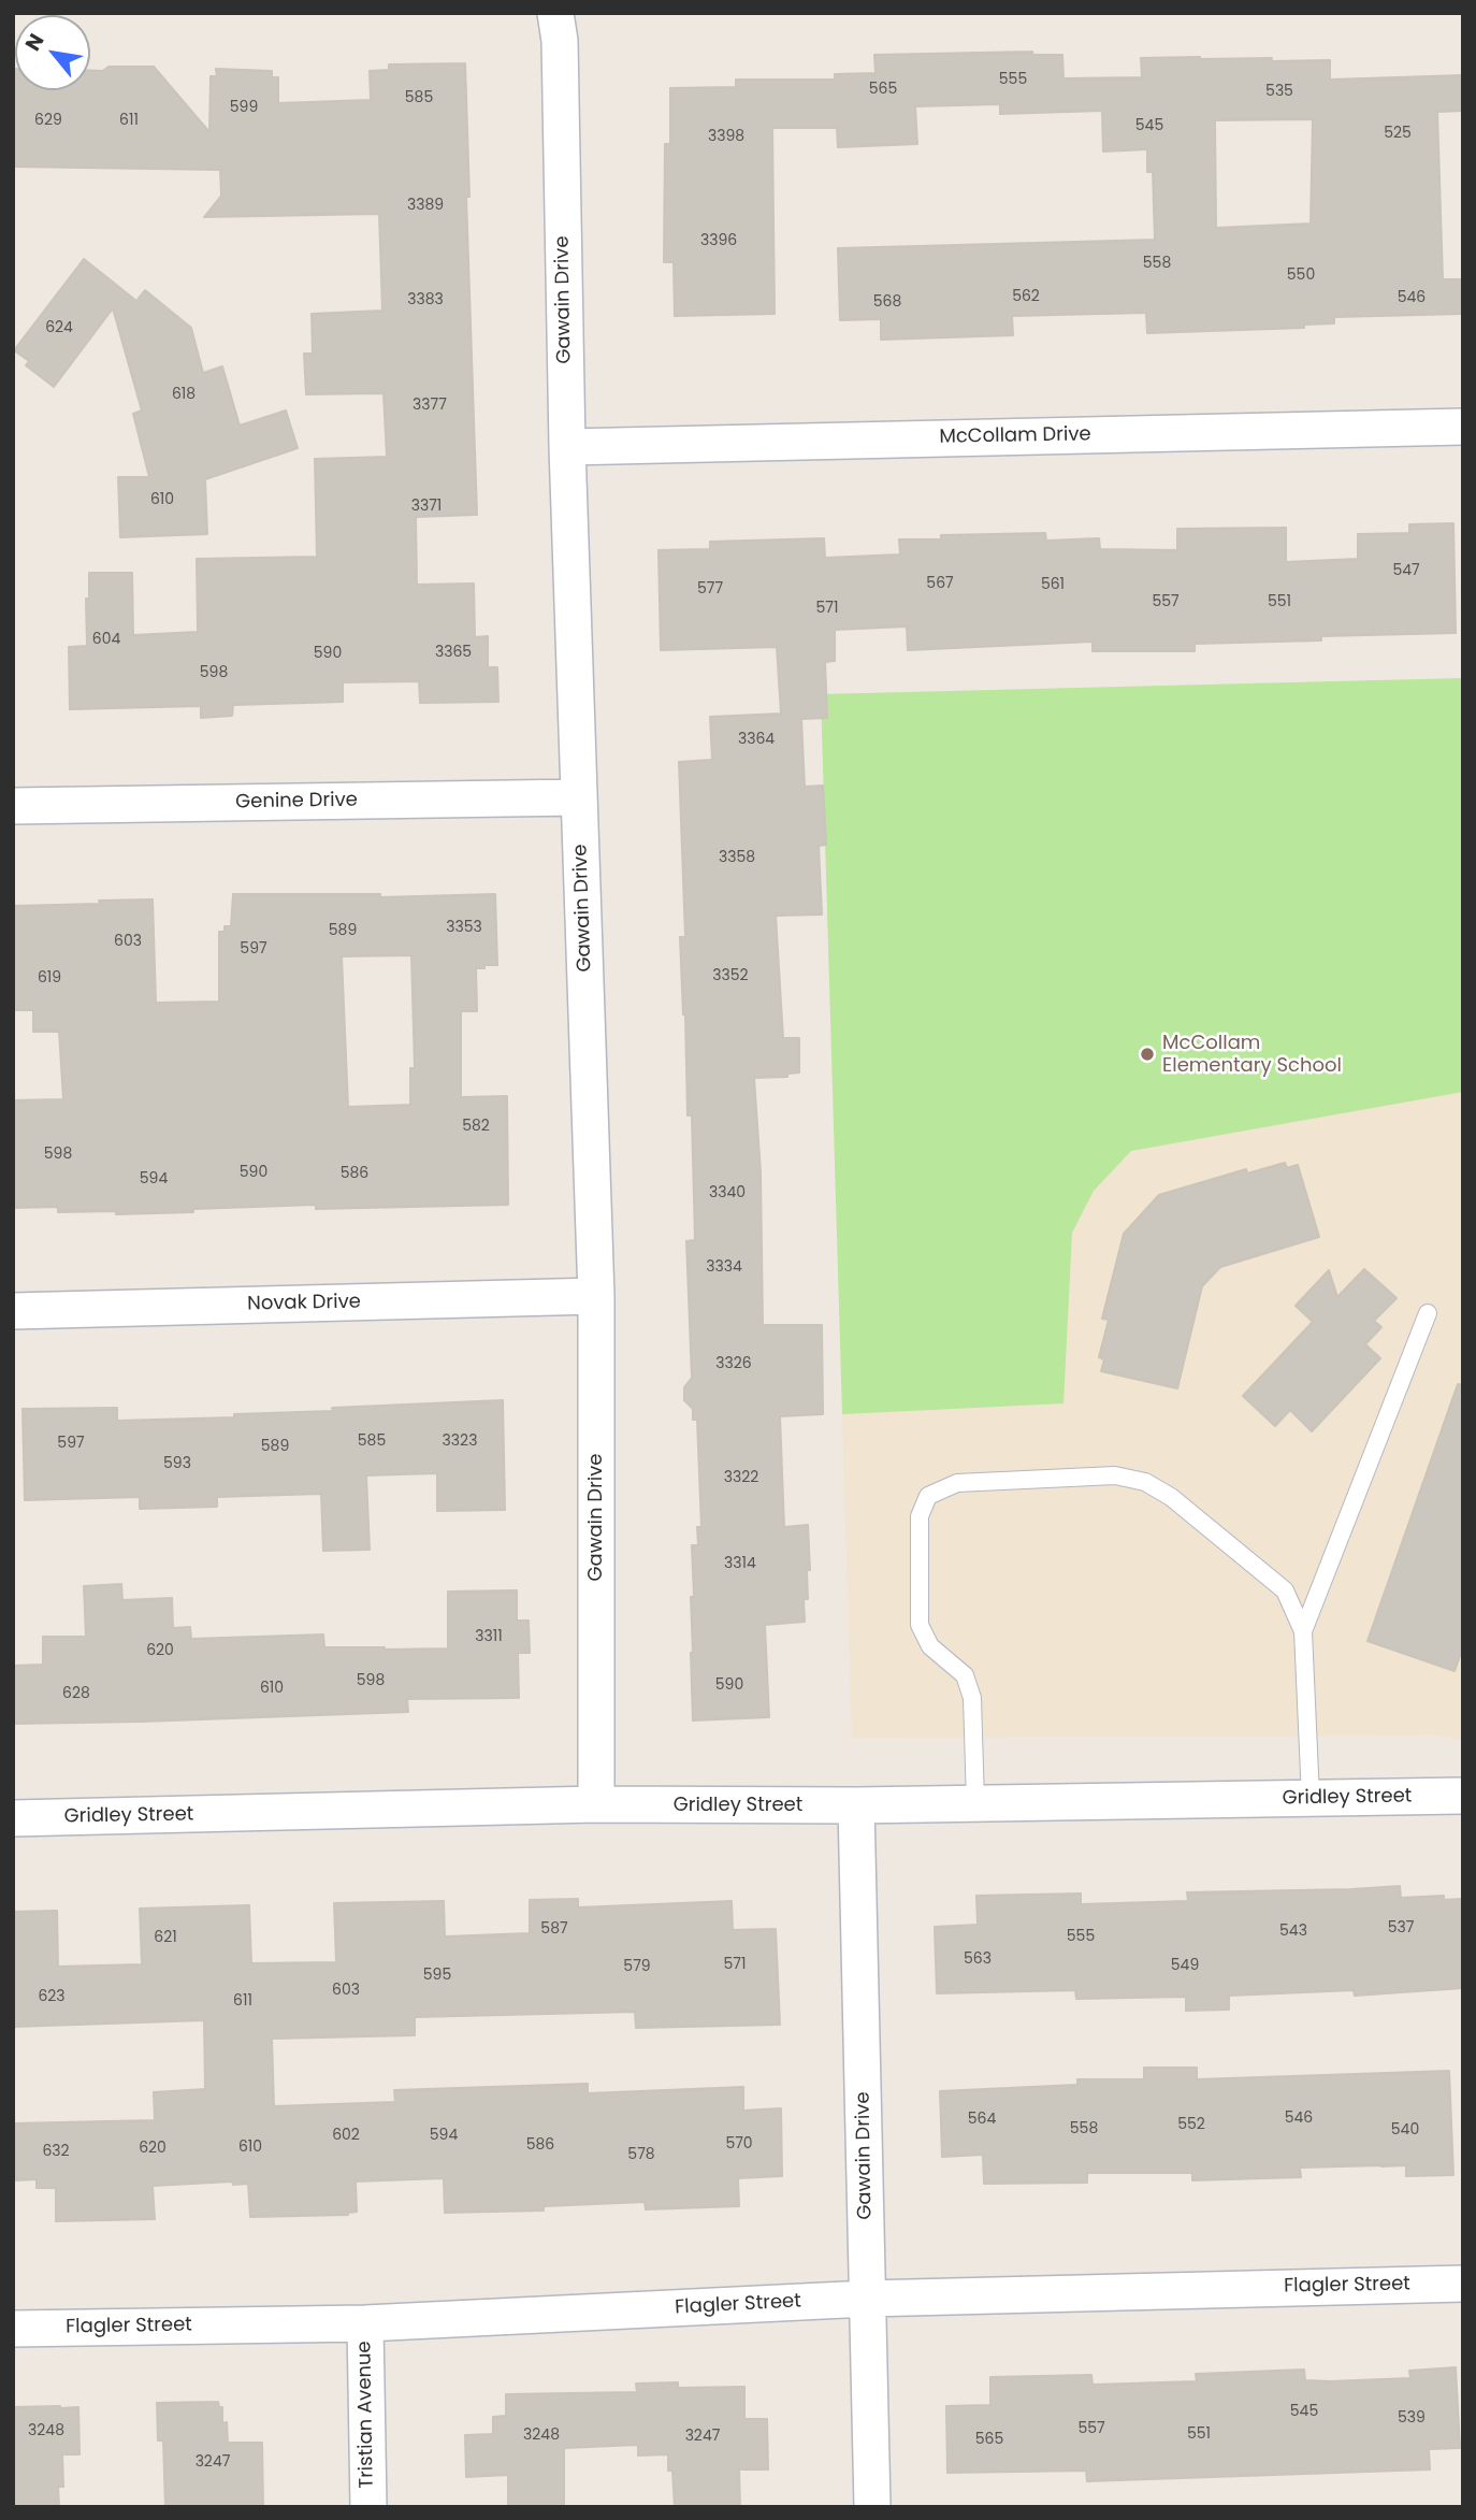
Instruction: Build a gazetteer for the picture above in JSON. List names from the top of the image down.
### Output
{
  "streets": {
    "street": [
      "Gawain Drive",
      "McCollam Drive",
      "Genine Drive",
      "Novak Drive",
      "Gridley Street",
      "Flagler Street",
      "Tristian Avenue"
    ]
  },
  "crossings": [
    ["Gawain Drive", "McCollam Drive"],
    ["Gawain Drive", "Genine Drive"],
    ["Gawain Drive", "Novak Drive"],
    ["Gawain Drive", "Gridley Street"],
    ["Gawain Drive", "Flagler Street"],
    ["Flagler Street", "Tristian Avenue"]
  ],
  "places": ["McCollam Elementary School"],
  "house_numbers": [
    "555",
    "565",
    "535",
    "585",
    "599",
    "629",
    "611",
    "545",
    "525",
    "3398",
    "3389",
    "3396",
    "558",
    "550",
    "562",
    "546",
    "3383",
    "568",
    "624",
    "618",
    "3377",
    "610",
    "3371",
    "547",
    "567",
    "561",
    "577",
    "557",
    "551",
    "571",
    "604",
    "3365",
    "590",
    "598",
    "3364",
    "3358",
    "3353",
    "589",
    "603",
    "597",
    "3352",
    "619",
    "582",
    "598",
    "590",
    "586",
    "594",
    "3340",
    "3334",
    "3326",
    "585",
    "3323",
    "597",
    "589",
    "593",
    "3322",
    "3314",
    "3311",
    "620",
    "598",
    "590",
    "610",
    "628",
    "537",
    "587",
    "543",
    "555",
    "621",
    "563",
    "571",
    "549",
    "579",
    "595",
    "603",
    "623",
    "611",
    "546",
    "564",
    "552",
    "558",
    "540",
    "602",
    "594",
    "570",
    "586",
    "610",
    "620",
    "632",
    "578",
    "545",
    "539",
    "557",
    "3248",
    "551",
    "3248",
    "3247",
    "565",
    "3247"
  ],
  "north": "top left"
}
